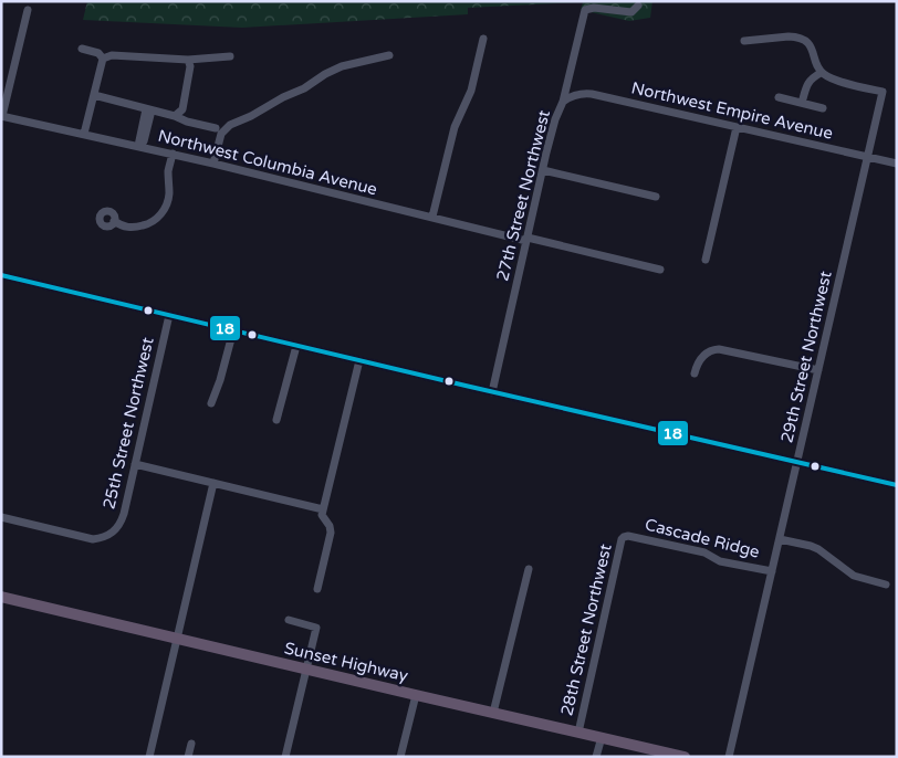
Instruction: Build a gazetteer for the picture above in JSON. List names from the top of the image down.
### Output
{
  "streets": {
    "highway": ["Sunset Highway"],
    "street": [
      "Northwest Empire Avenue",
      "Northwest Columbia Avenue",
      "27th Street Northwest",
      "29th Street Northwest",
      "25th Street Northwest",
      "Cascade Ridge",
      "28th Street Northwest"
    ]
  },
  "crossings": [
    ["Northwest Empire Avenue", "27th Street Northwest"],
    ["Northwest Empire Avenue", "29th Street Northwest"],
    ["Northwest Columbia Avenue", "27th Street Northwest"],
    ["29th Street Northwest", "Cascade Ridge"],
    ["Cascade Ridge", "28th Street Northwest"],
    ["28th Street Northwest", "Sunset Highway"]
  ],
  "lines": ["transit line 18"]
}
